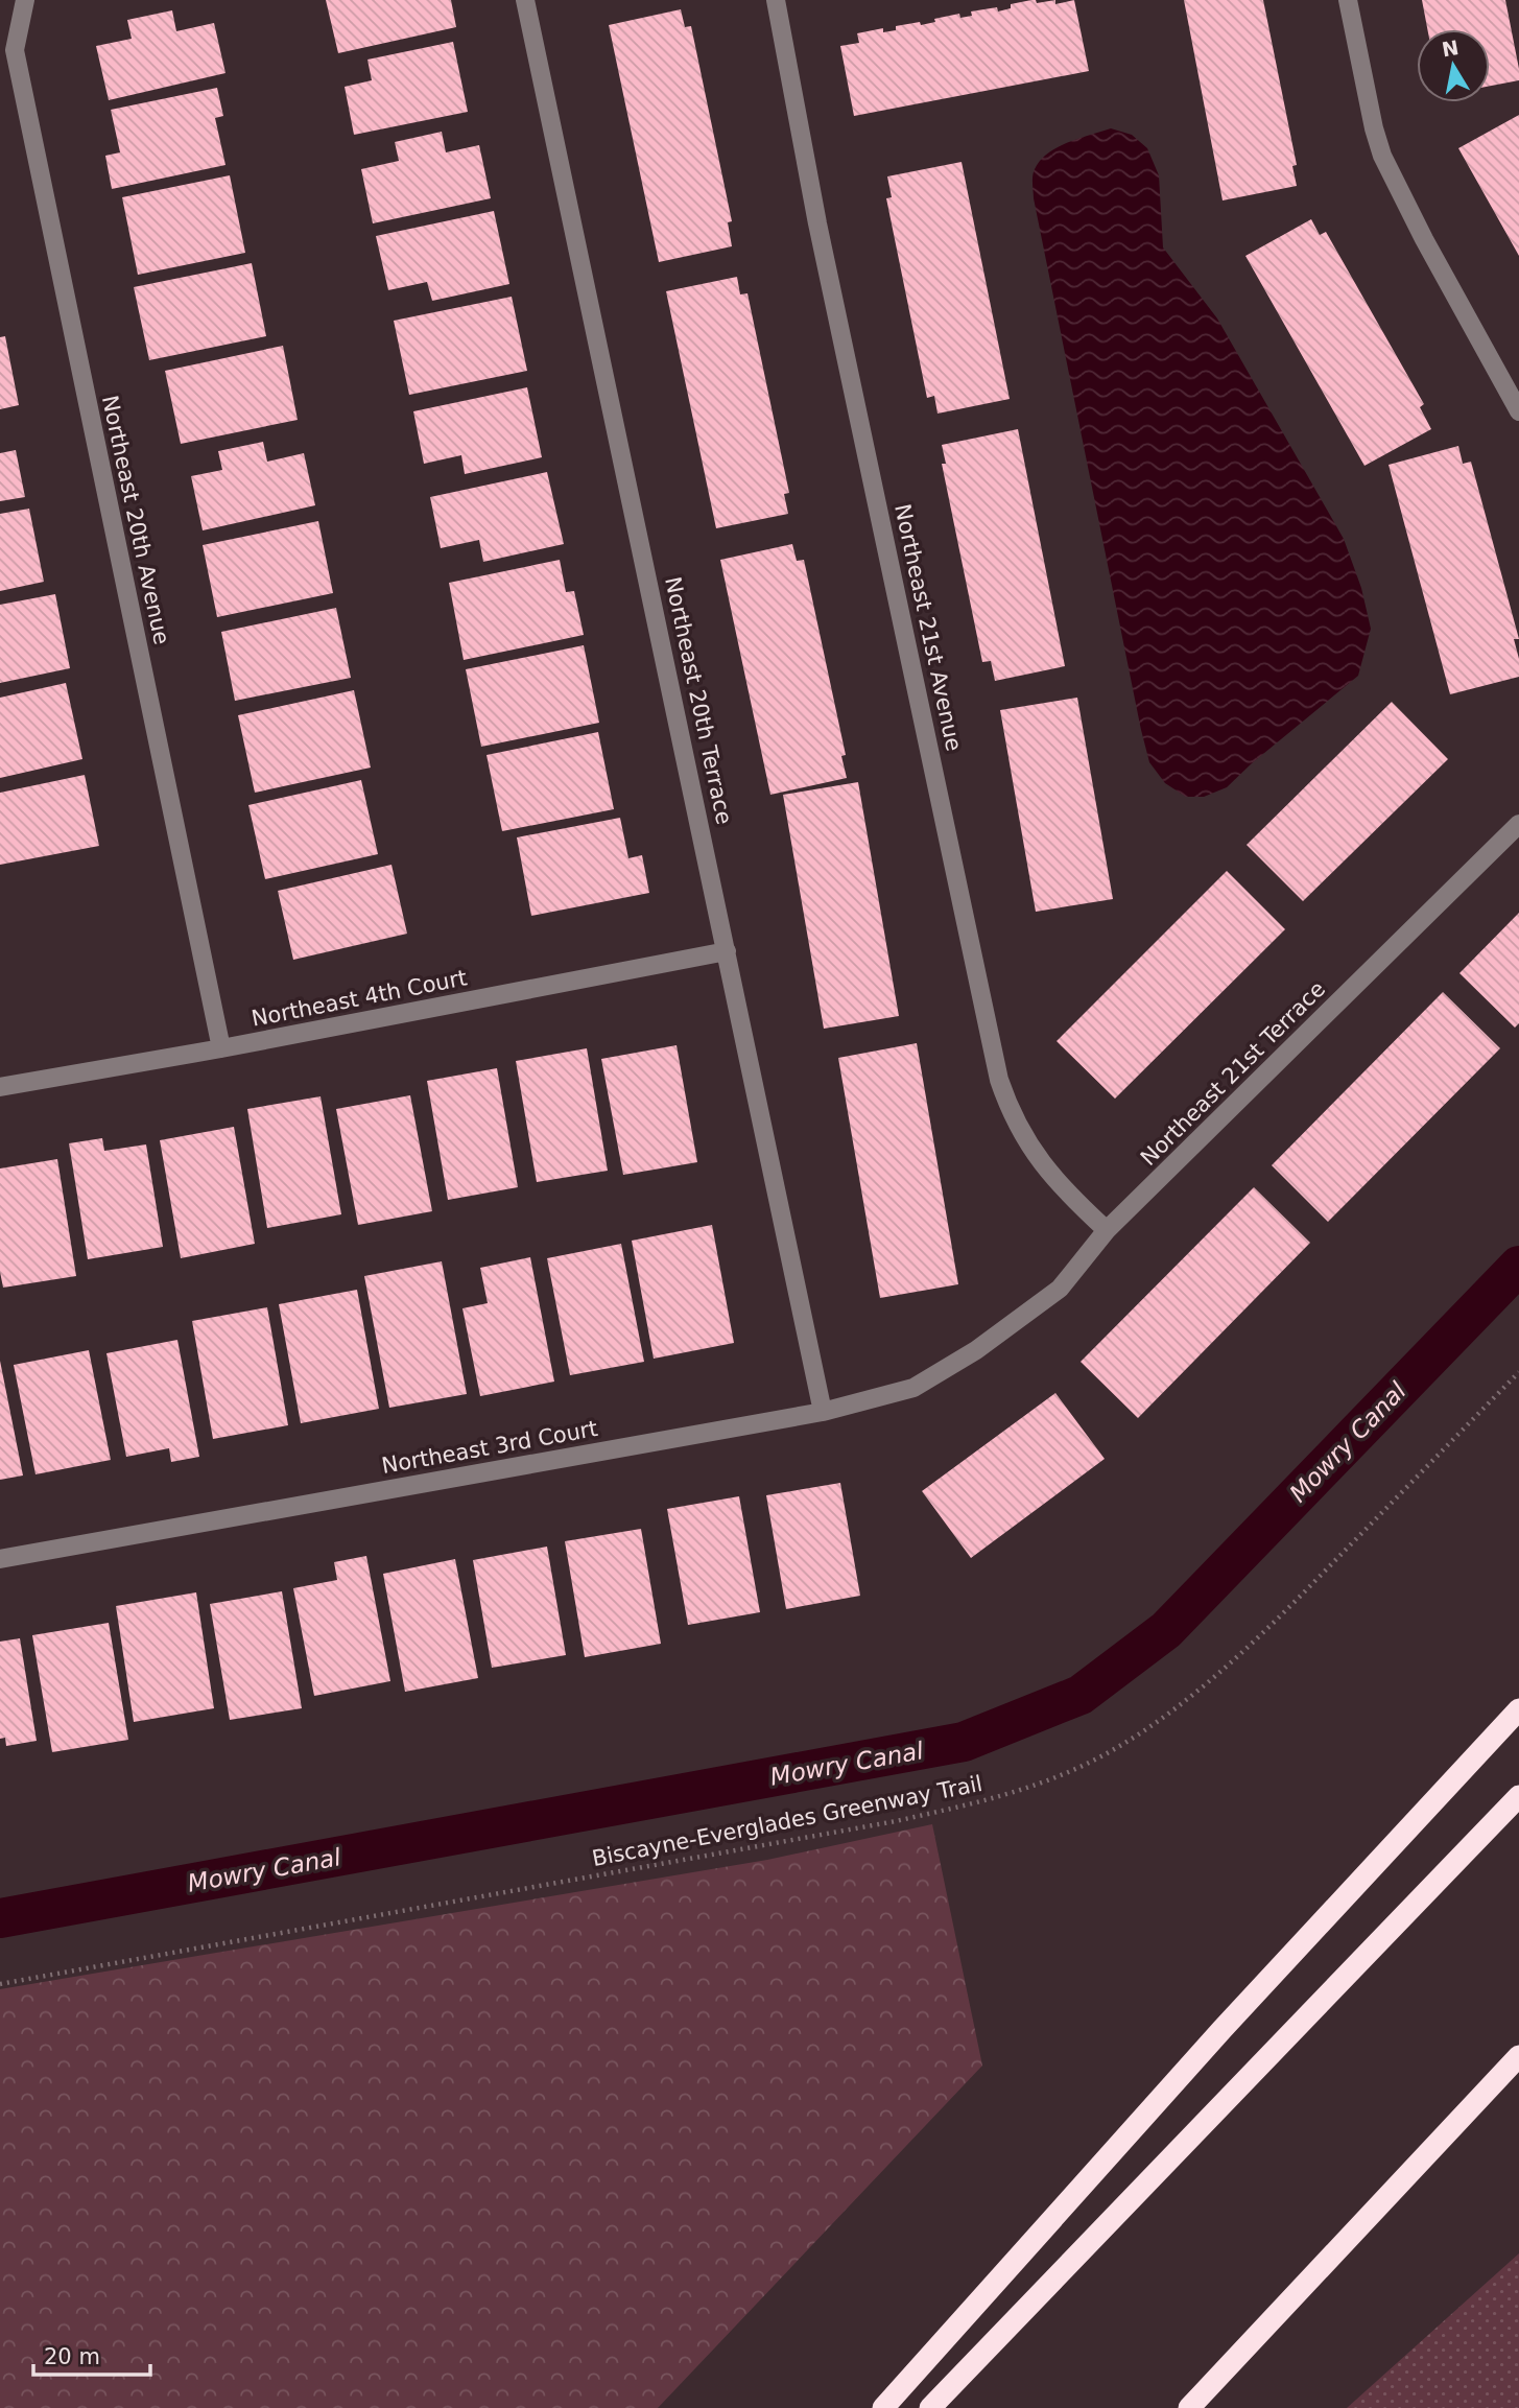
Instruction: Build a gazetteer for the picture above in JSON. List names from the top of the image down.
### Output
{
  "streets": {
    "street": [
      "Northeast 20th Avenue",
      "Northeast 21st Avenue",
      "Northeast 20th Terrace",
      "Northeast 4th Court",
      "Northeast 21st Terrace",
      "Northeast 3rd Court"
    ],
    "path": ["Biscayne-Everglades Greenway Trail"]
  },
  "crossings": [
    ["Northeast 20th Avenue", "Northeast 4th Court"],
    ["Northeast 21st Avenue", "Northeast 21st Terrace"],
    ["Northeast 20th Terrace", "Northeast 4th Court"],
    ["Northeast 20th Terrace", "Northeast 3rd Court"],
    ["Northeast 21st Terrace", "Northeast 3rd Court"]
  ],
  "water": ["Mowry Canal"],
  "scale_bar": "20 m",
  "north": "top"
}
